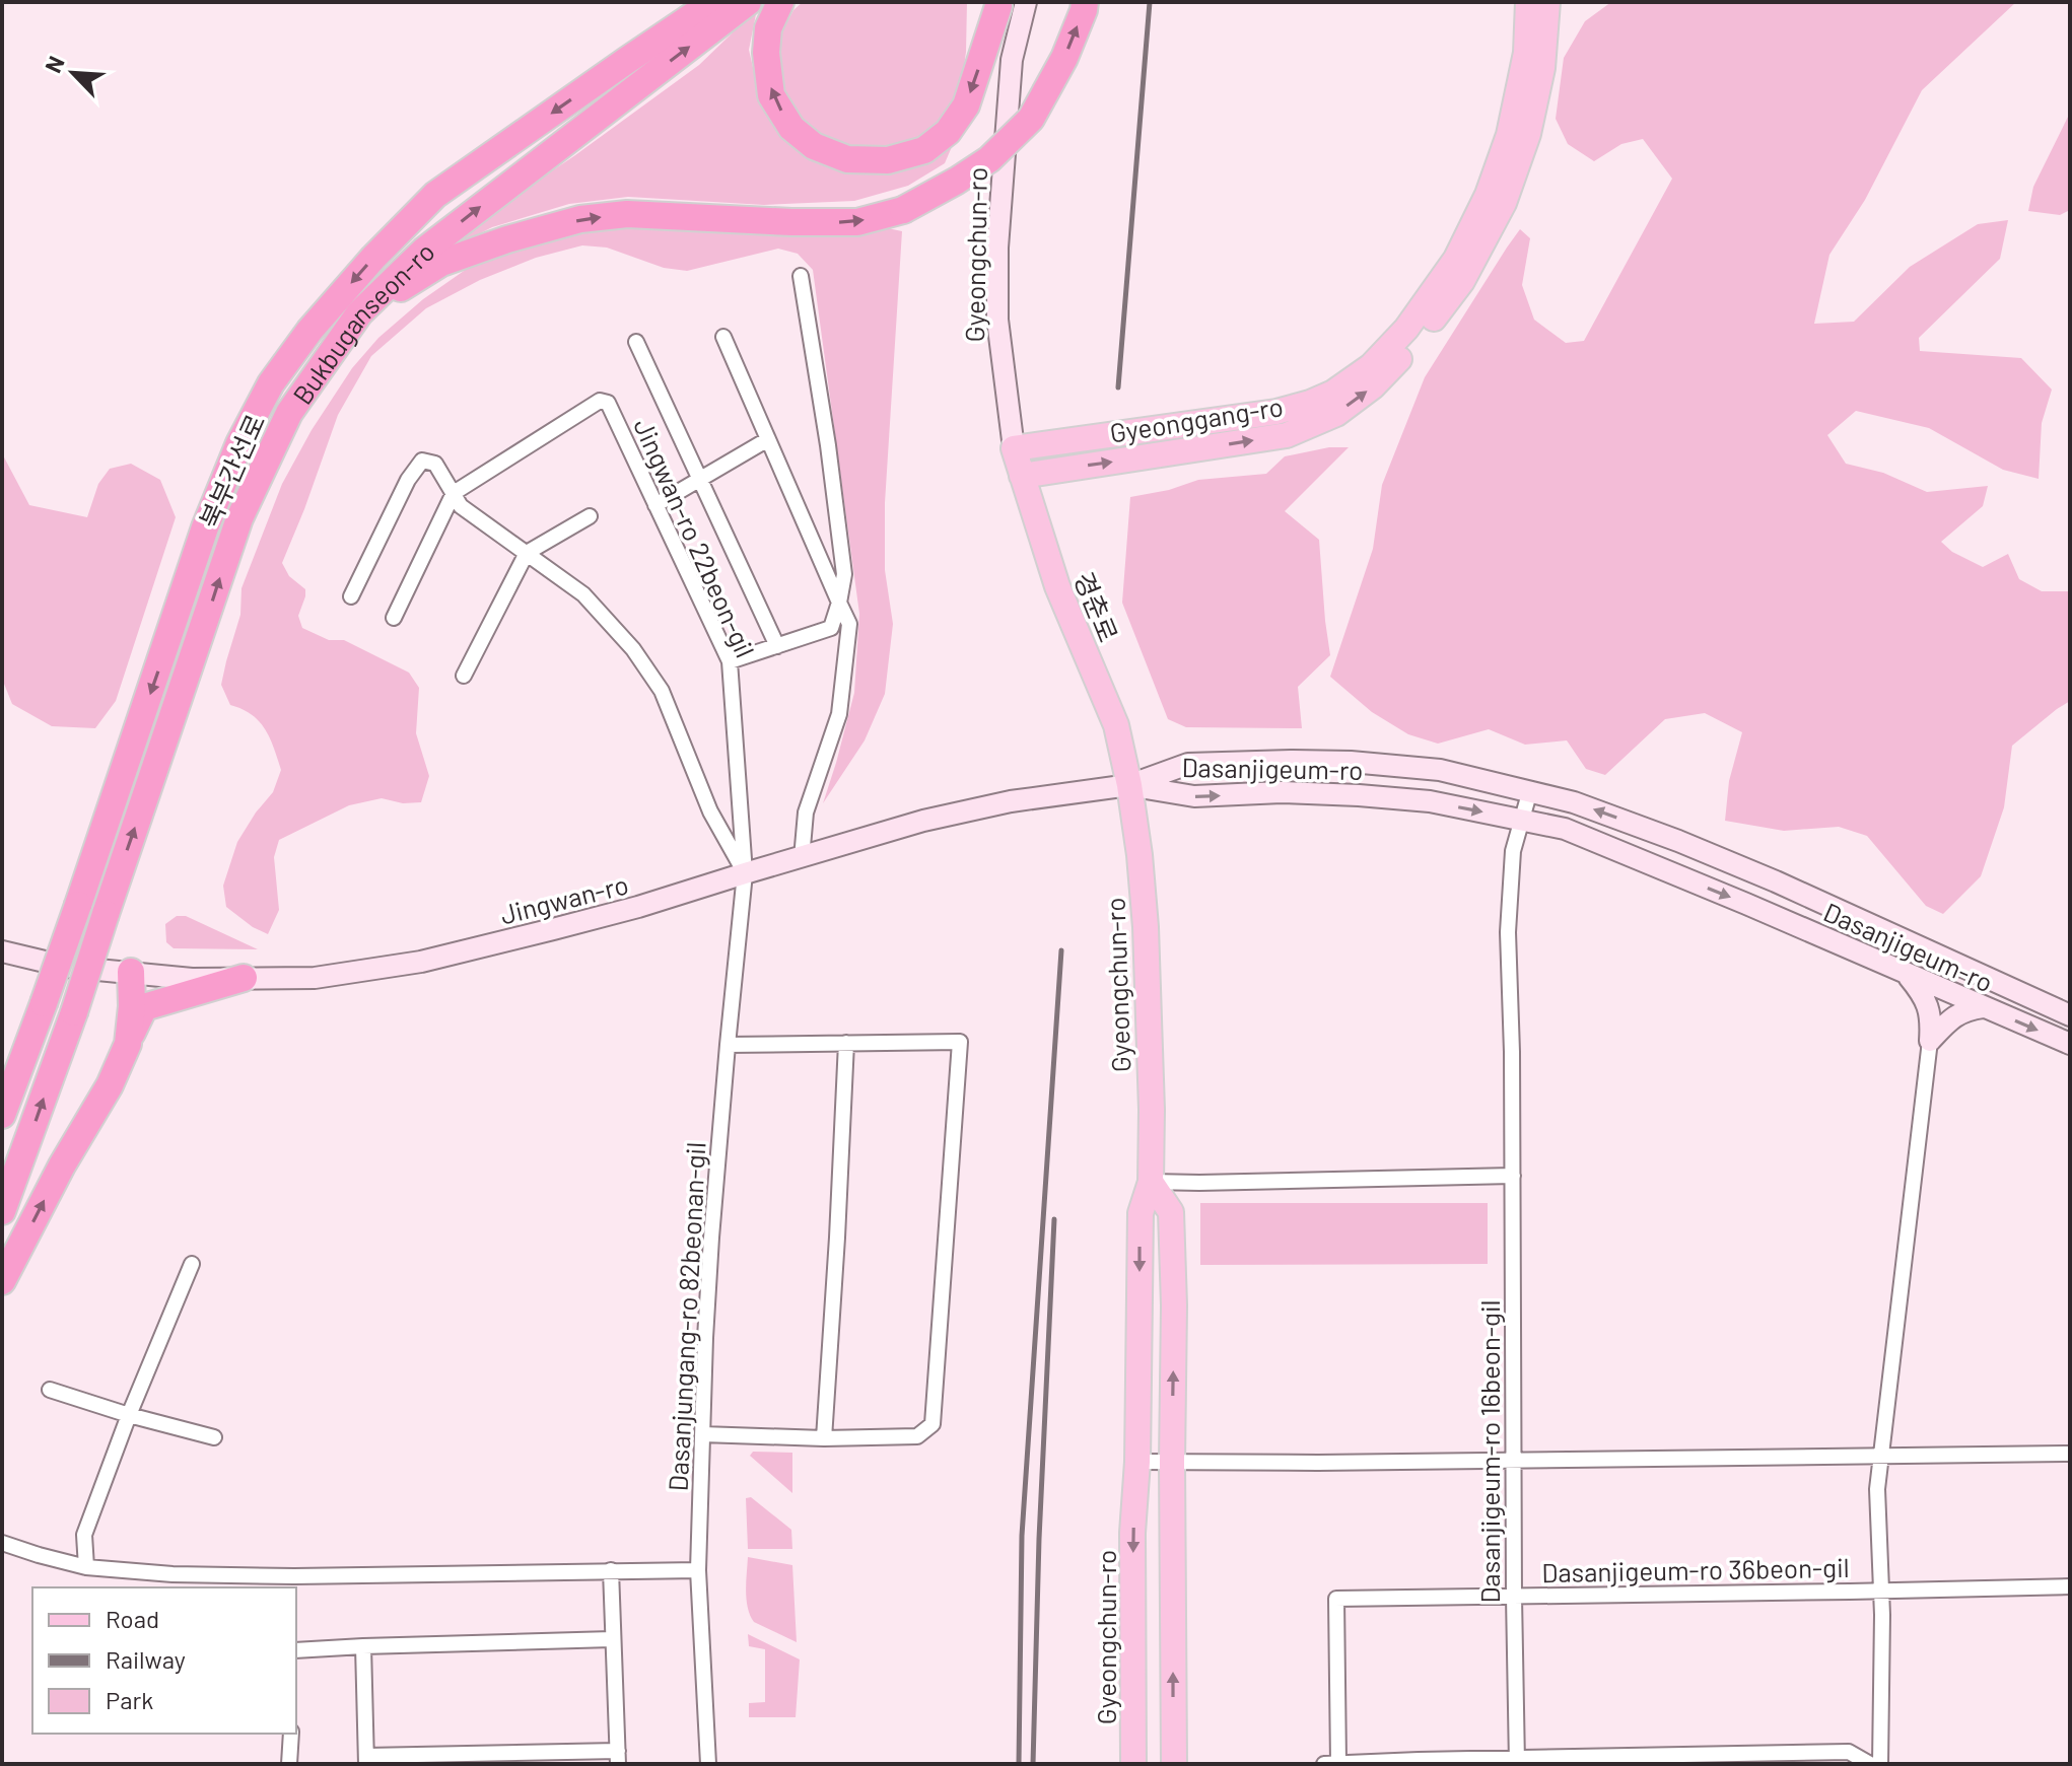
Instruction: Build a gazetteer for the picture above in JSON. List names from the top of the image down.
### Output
{
  "streets": {
    "highway": ["Bukbuganseon-ro", "북부간선로"],
    "main road": ["Gyeongchun-ro", "Gyeonggang-ro", "경춘로"],
    "street": [
      "Jingwan-ro 22beon-gil",
      "Dasanjigeum-ro",
      "Jingwan-ro",
      "Dasanjungang-ro 82beonan-gil",
      "Dasanjigeum-ro 16beon-gil",
      "Dasanjigeum-ro 36beon-gil"
    ]
  },
  "crossings": [
    ["Gyeongchun-ro", "Gyeonggang-ro"],
    ["Gyeongchun-ro", "경춘로"],
    ["Gyeongchun-ro", "Dasanjigeum-ro"],
    ["Gyeongchun-ro", "Jingwan-ro"],
    ["Gyeonggang-ro", "경춘로"],
    ["Jingwan-ro 22beon-gil", "Jingwan-ro"],
    ["Jingwan-ro 22beon-gil", "Dasanjungang-ro 82beonan-gil"],
    ["경춘로", "Dasanjigeum-ro"],
    ["경춘로", "Jingwan-ro"],
    ["Dasanjigeum-ro", "Jingwan-ro"],
    ["Dasanjigeum-ro", "Dasanjigeum-ro 16beon-gil"],
    ["Jingwan-ro", "Dasanjungang-ro 82beonan-gil"],
    ["Dasanjigeum-ro 16beon-gil", "Dasanjigeum-ro 36beon-gil"]
  ],
  "one_way": [
    "Gyeongchun-ro",
    "Bukbuganseon-ro",
    "Gyeonggang-ro",
    "북부간선로"
  ],
  "legend": ["Road", "Railway", "Park"],
  "north": "top left"
}
